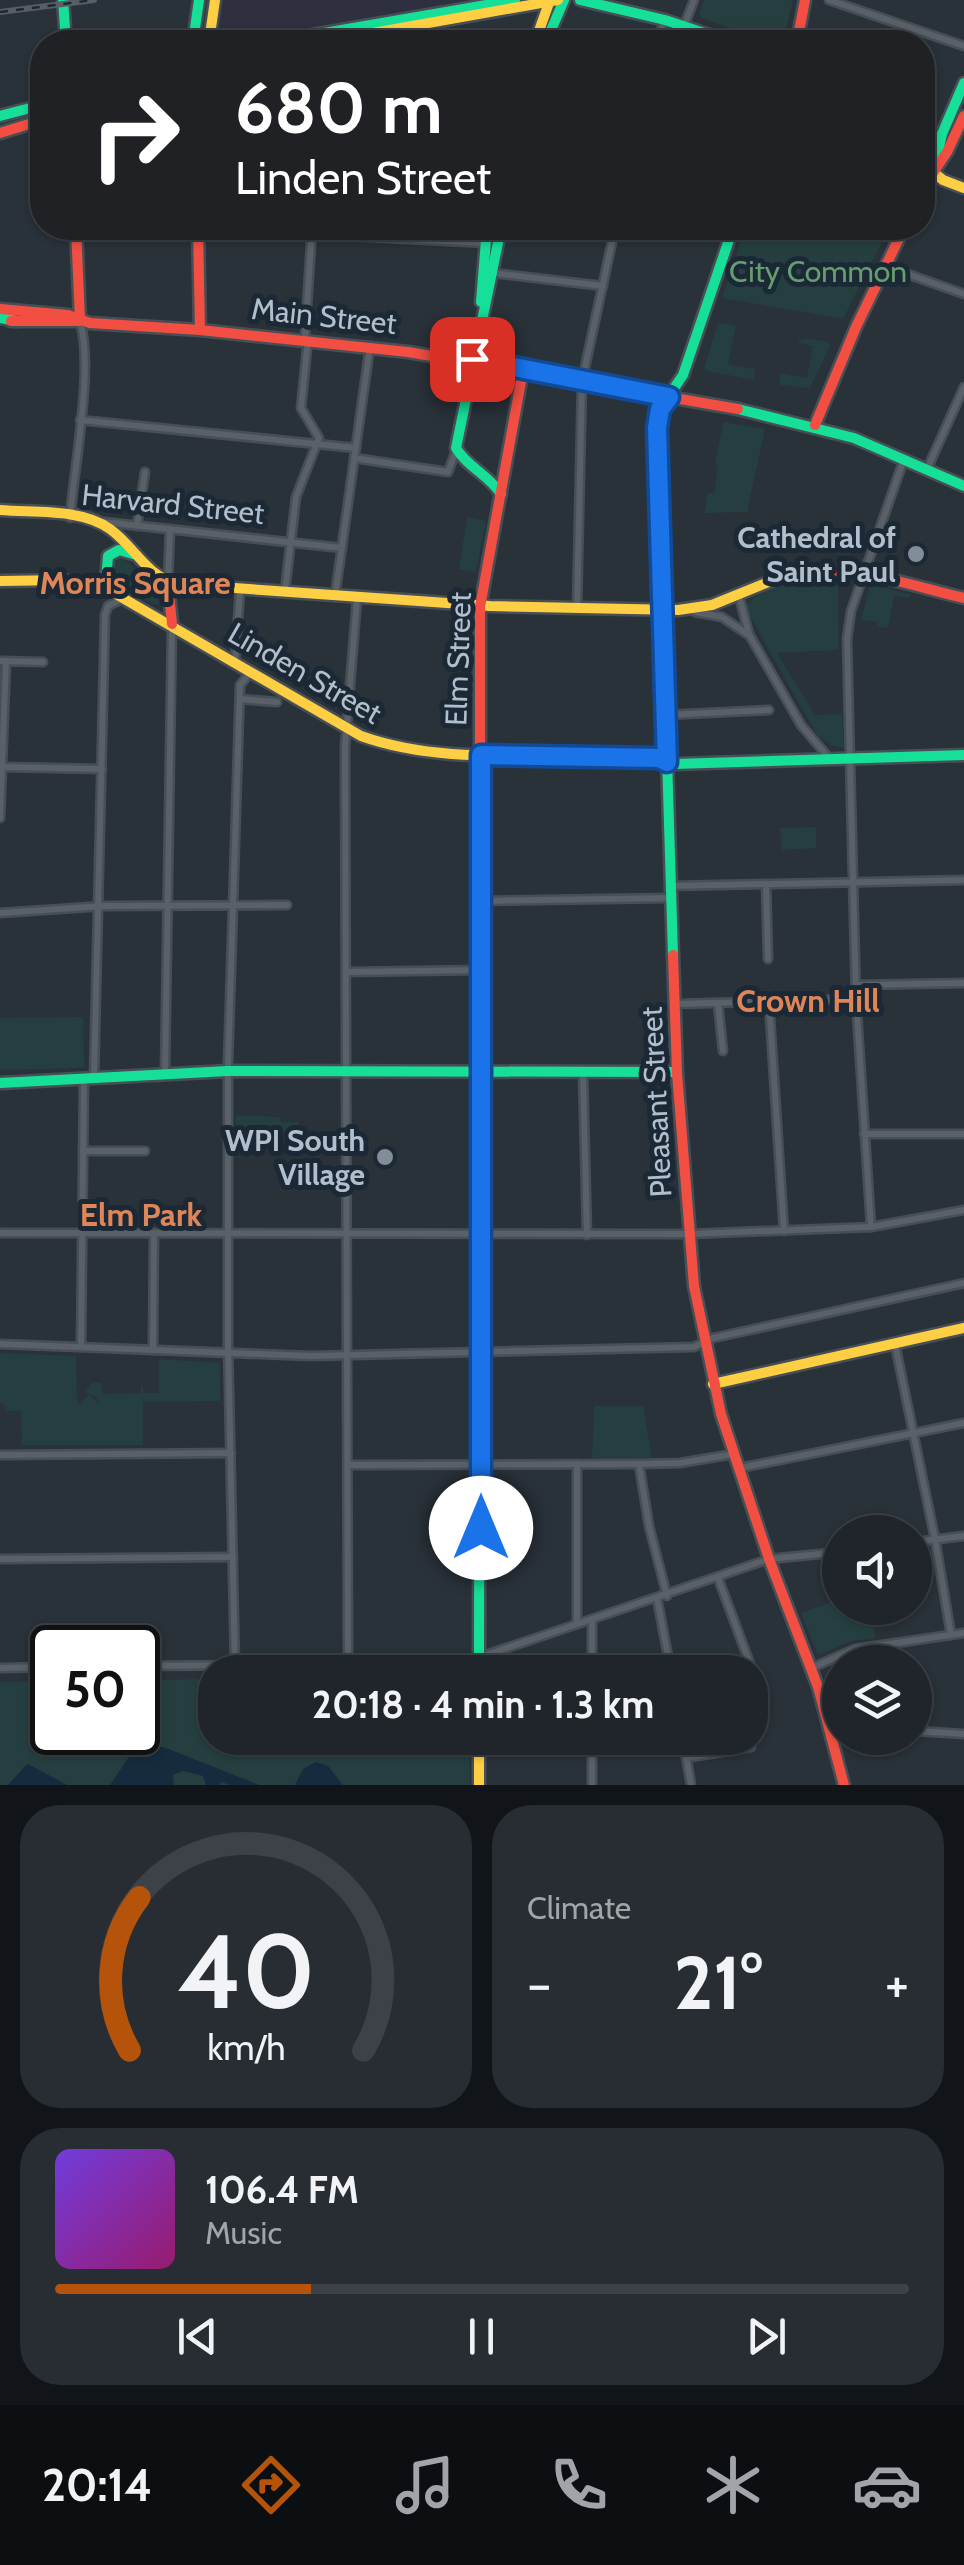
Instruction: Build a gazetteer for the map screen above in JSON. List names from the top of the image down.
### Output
{
  "streets": {
    "main road": [
      "Main Street",
      "Harvard Street",
      "Elm Street",
      "Linden Street",
      "Pleasant Street"
    ]
  },
  "crossings": [
    ["Main Street", "Elm Street"],
    ["Main Street", "Pleasant Street"],
    ["Elm Street", "Linden Street"],
    ["Linden Street", "Pleasant Street"]
  ],
  "districts": ["Morris Square", "Crown Hill", "Elm Park"],
  "parks": ["City Common"],
  "places": ["Cathedral of Saint Paul", "WPI South Village"],
  "page": {
    "turn": ["680 m", "Linden Street"],
    "limit": "50",
    "trip": "20:18 · 4 min · 1.3 km",
    "tile": "Climate",
    "heat": ["−", "21°", "+"],
    "song": ["106.4 FM", "Music"],
    "tabs": "20:14",
    "gauge": ["40", "km/h"]
  }
}
